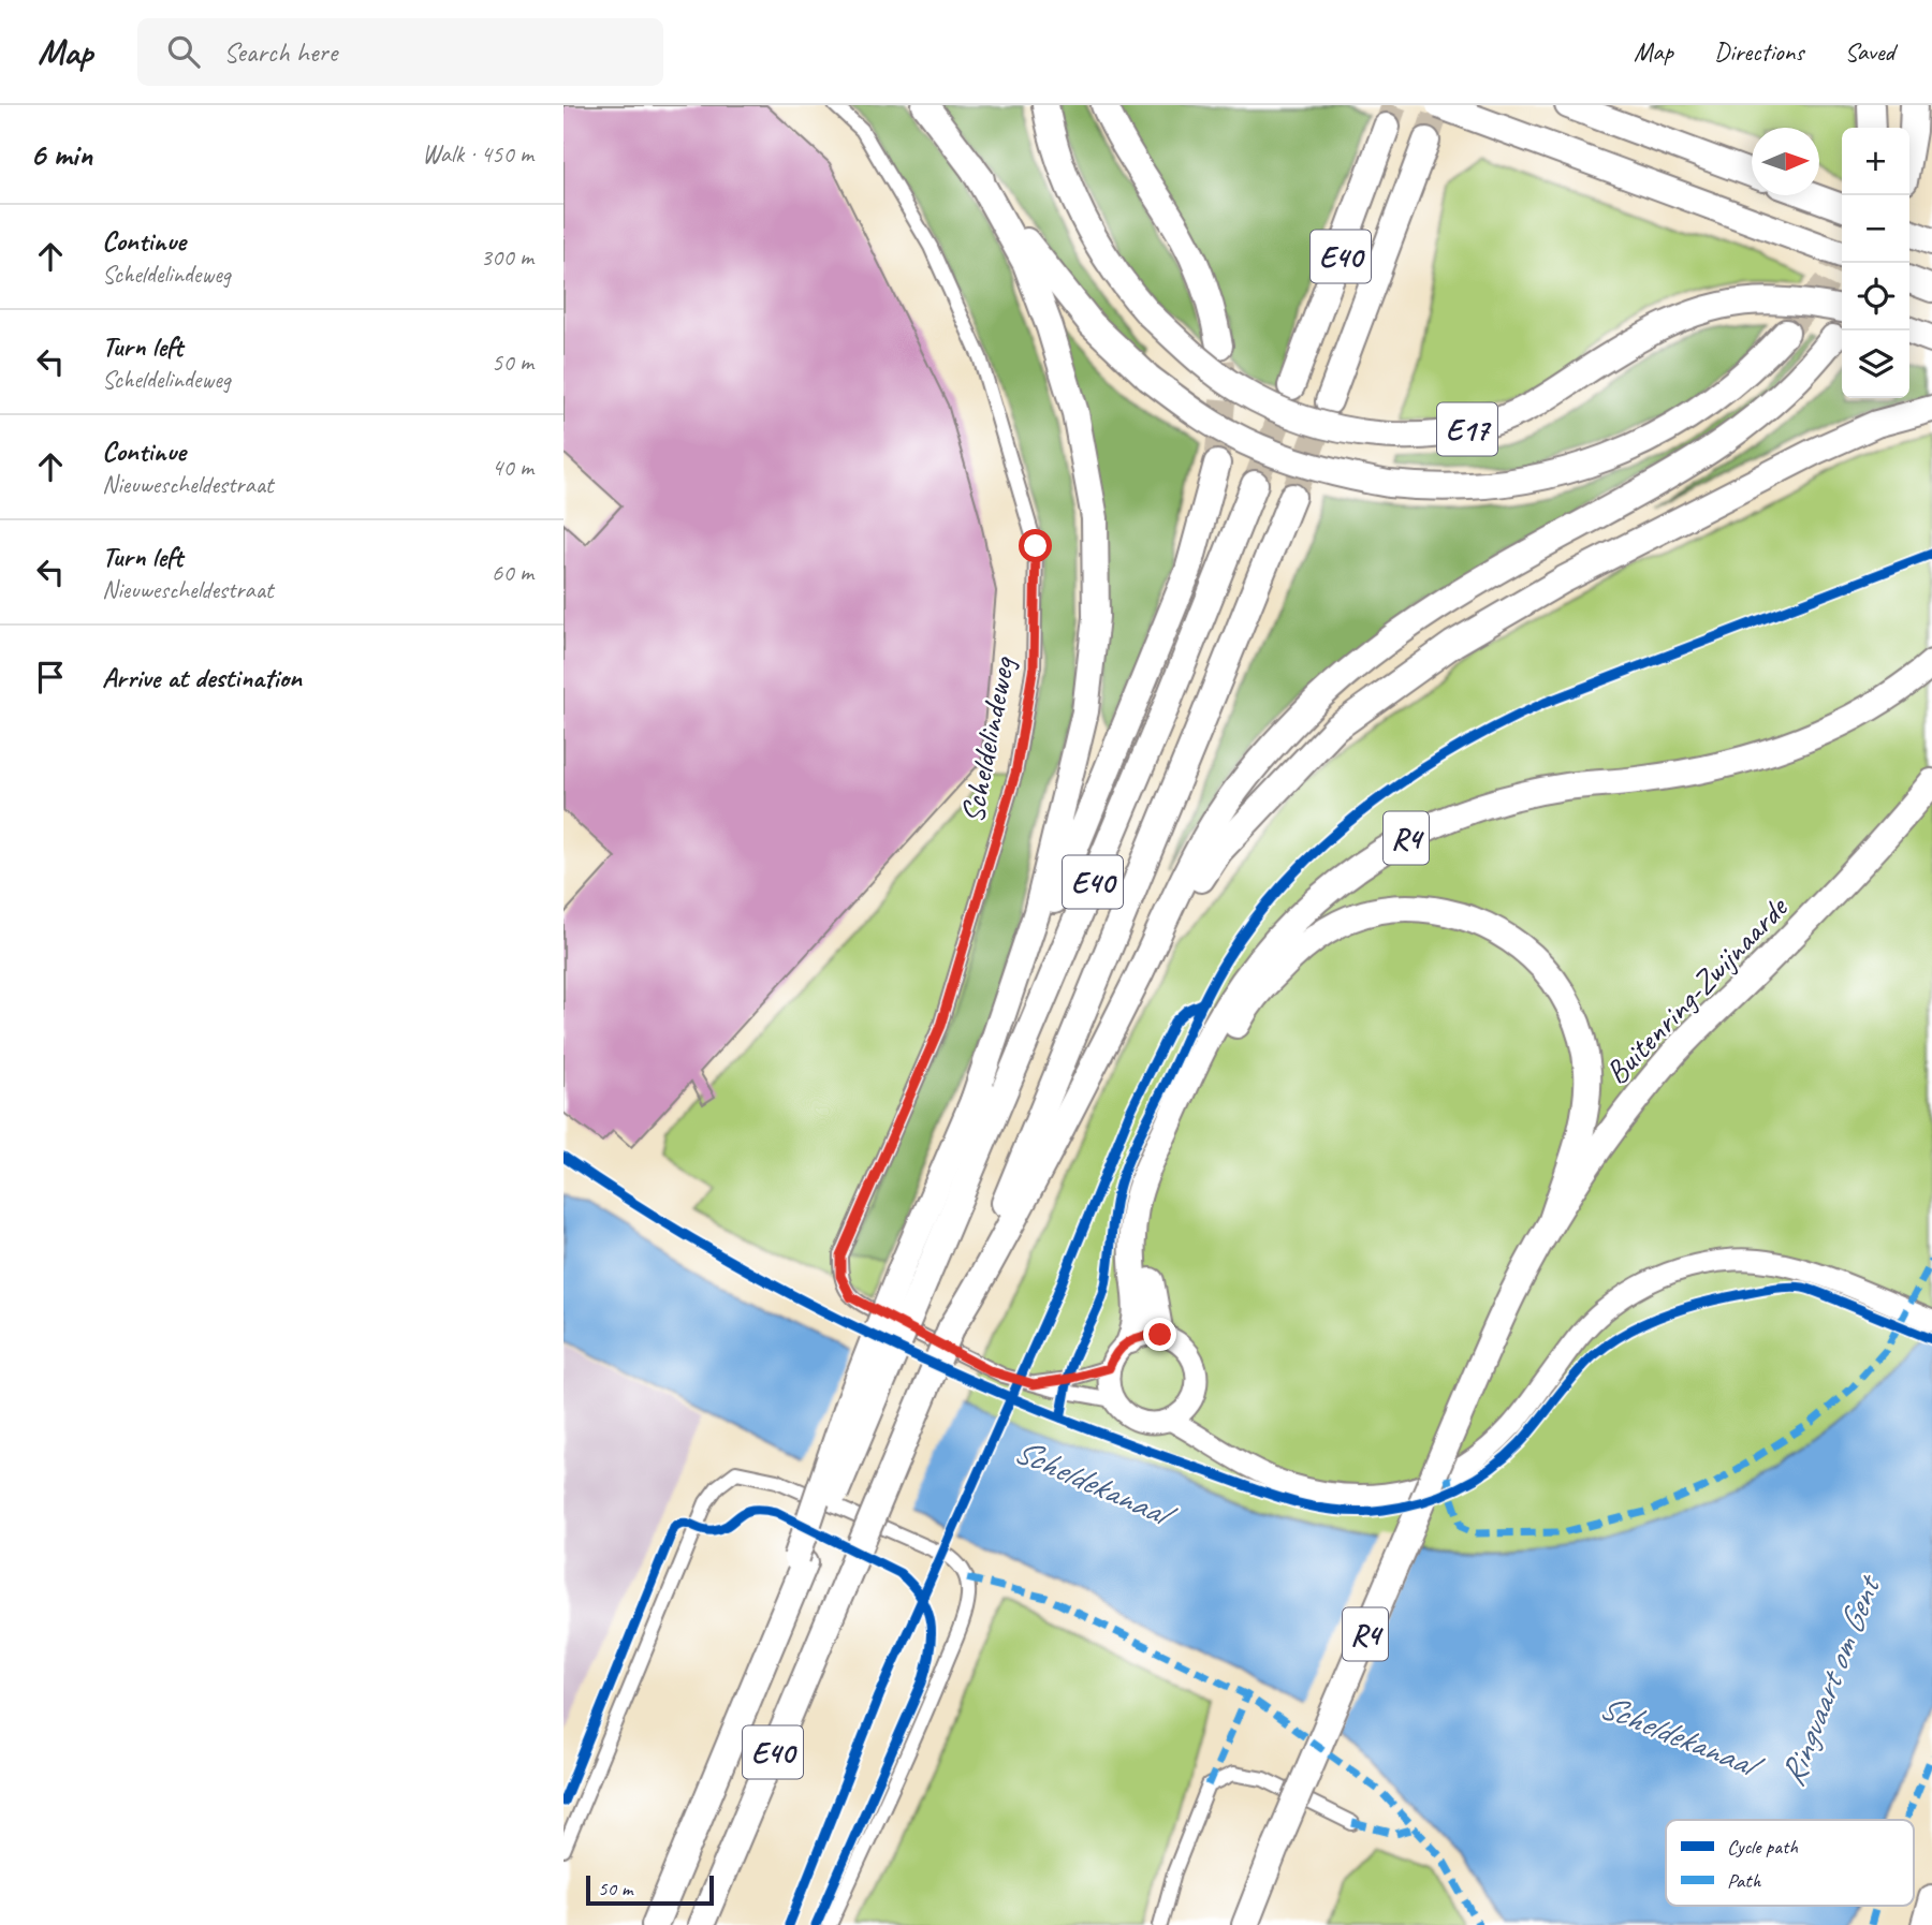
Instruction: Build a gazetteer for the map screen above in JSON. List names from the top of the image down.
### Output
{
  "streets": {
    "highway": [
      "E40",
      "E17",
      "R4",
      "Buitenring-Zwijnaarde"
    ],
    "street": ["Scheldelindeweg"]
  },
  "crossings": [
    ["E40", "Scheldelindeweg"],
    ["Scheldelindeweg", "R4"],
    ["R4", "Buitenring-Zwijnaarde"]
  ],
  "water": ["Scheldekanaal", "Ringvaart om Gent"],
  "legend": ["Cycle path", "Path"],
  "scale_bar": "50 m",
  "north": "right",
  "page": {
    "header": "Map",
    "search": "Search here",
    "nav": ["Map", "Directions", "Saved"],
    "heading": ["6 min", "Walk · 450 m"],
    "map_buttons": ["+", "−"],
    "list": [
      ["Continue", "Scheldelindeweg", "300 m"],
      ["Turn left", "Scheldelindeweg", "50 m"],
      ["Continue", "Nieuwescheldestraat", "40 m"],
      ["Turn left", "Nieuwescheldestraat", "60 m"],
      "Arrive at destination"
    ],
    "scale": "50 m"
  }
}
